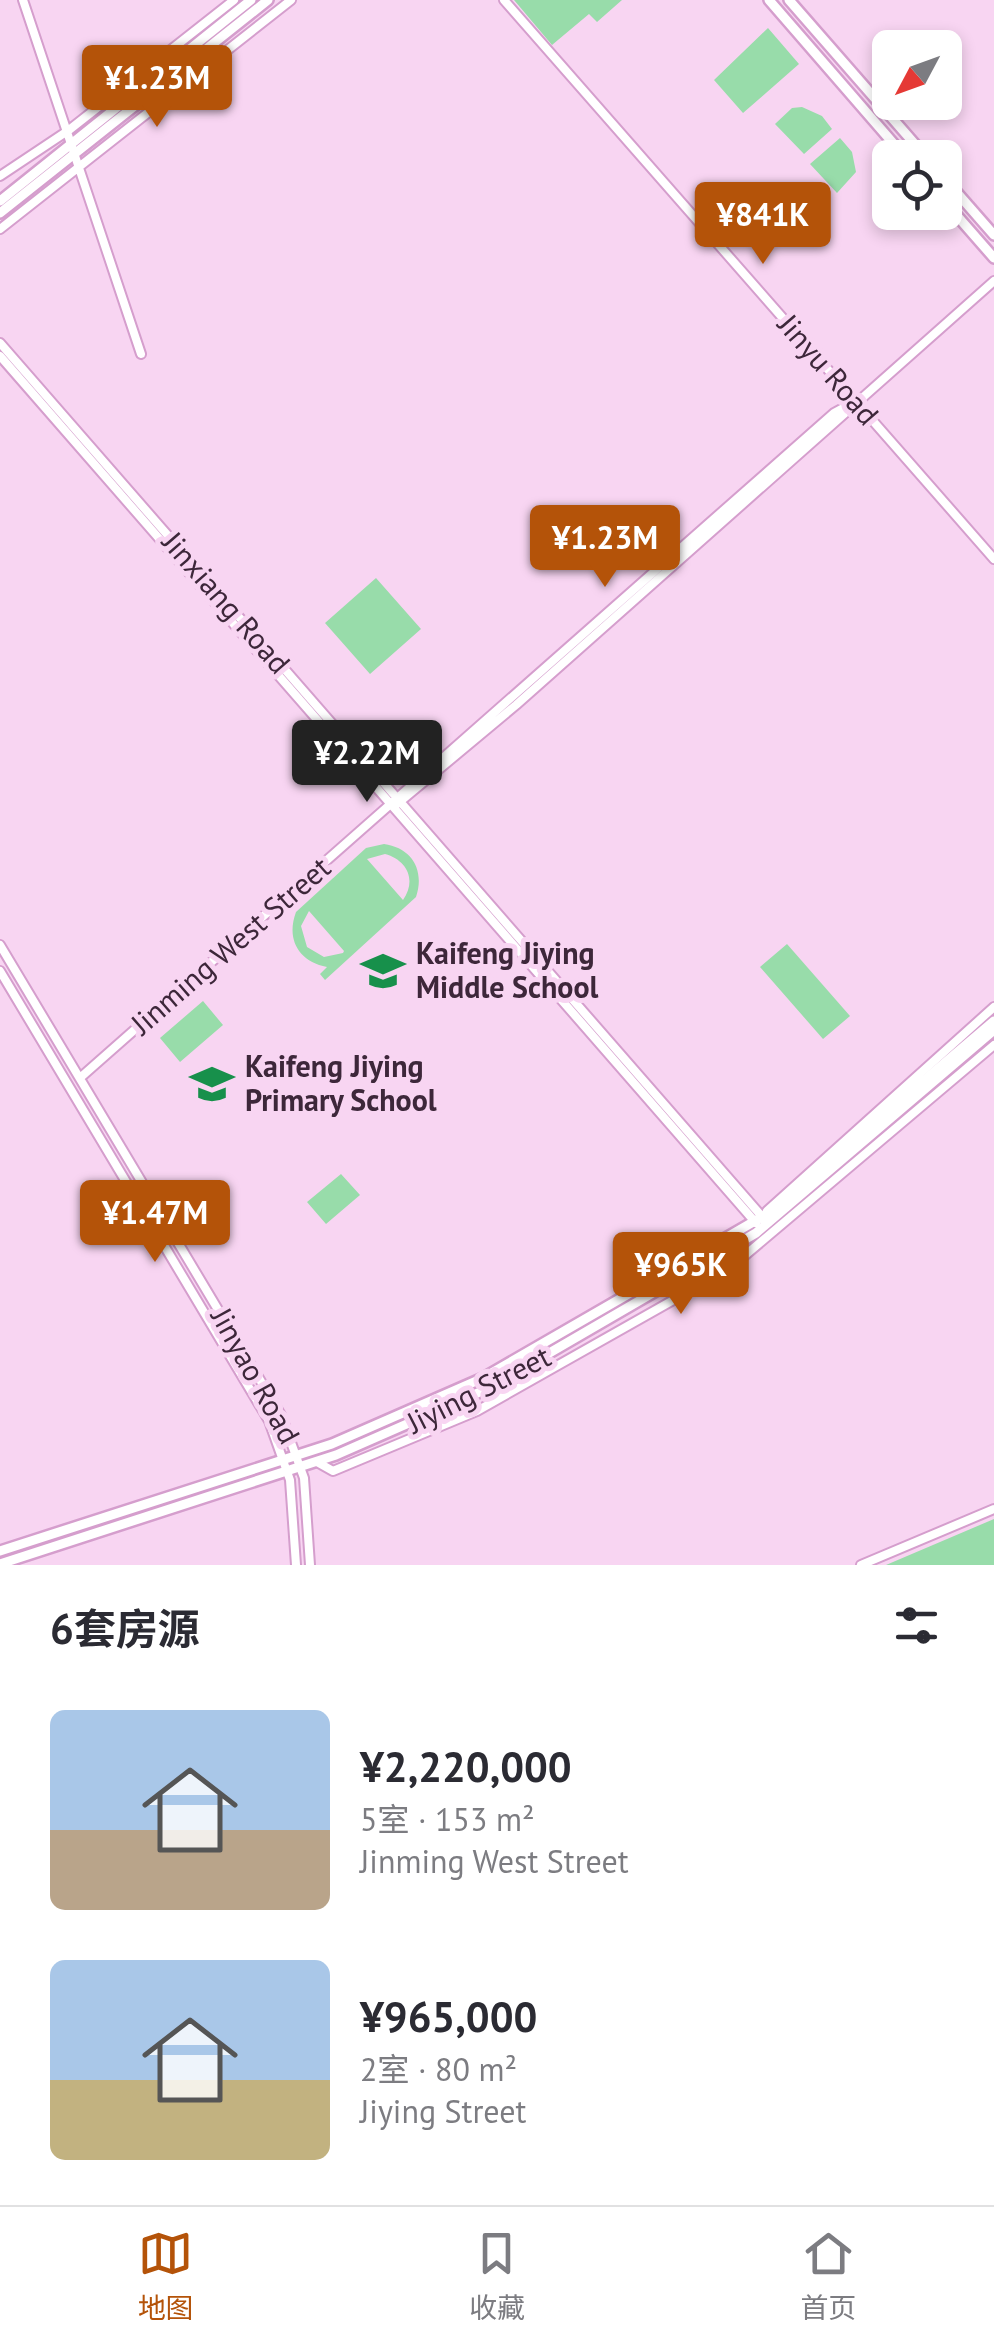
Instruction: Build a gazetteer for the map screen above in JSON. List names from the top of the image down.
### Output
{
  "streets": {
    "main road": ["Jiying Street"],
    "street": [
      "Jinyu Road",
      "Jinxiang Road",
      "Jinming West Street",
      "Jinyao Road"
    ]
  },
  "crossings": [
    ["Jinyu Road", "Jinming West Street"],
    ["Jinxiang Road", "Jinming West Street"],
    ["Jinxiang Road", "Jiying Street"],
    ["Jinming West Street", "Jinyao Road"],
    ["Jinyao Road", "Jiying Street"]
  ],
  "places": {
    "school or university": ["Kaifeng Jiying Middle School", "Kaifeng Jiying Primary School"]
  },
  "north": "bottom left",
  "page": {
    "price": [
      "¥1.23M",
      "¥841K",
      "¥1.23M",
      "¥2.22M",
      "¥1.47M",
      "¥965K"
    ],
    "heading": "6套房源",
    "list": [
      {
        "name": "¥2,220,000",
        "note": "5室 · 153 m² · Jinming West Street"
      },
      {
        "name": "¥965,000",
        "note": "2室 · 80 m² · Jiying Street"
      }
    ],
    "tabs": ["地图", "收藏", "首页"]
  }
}
